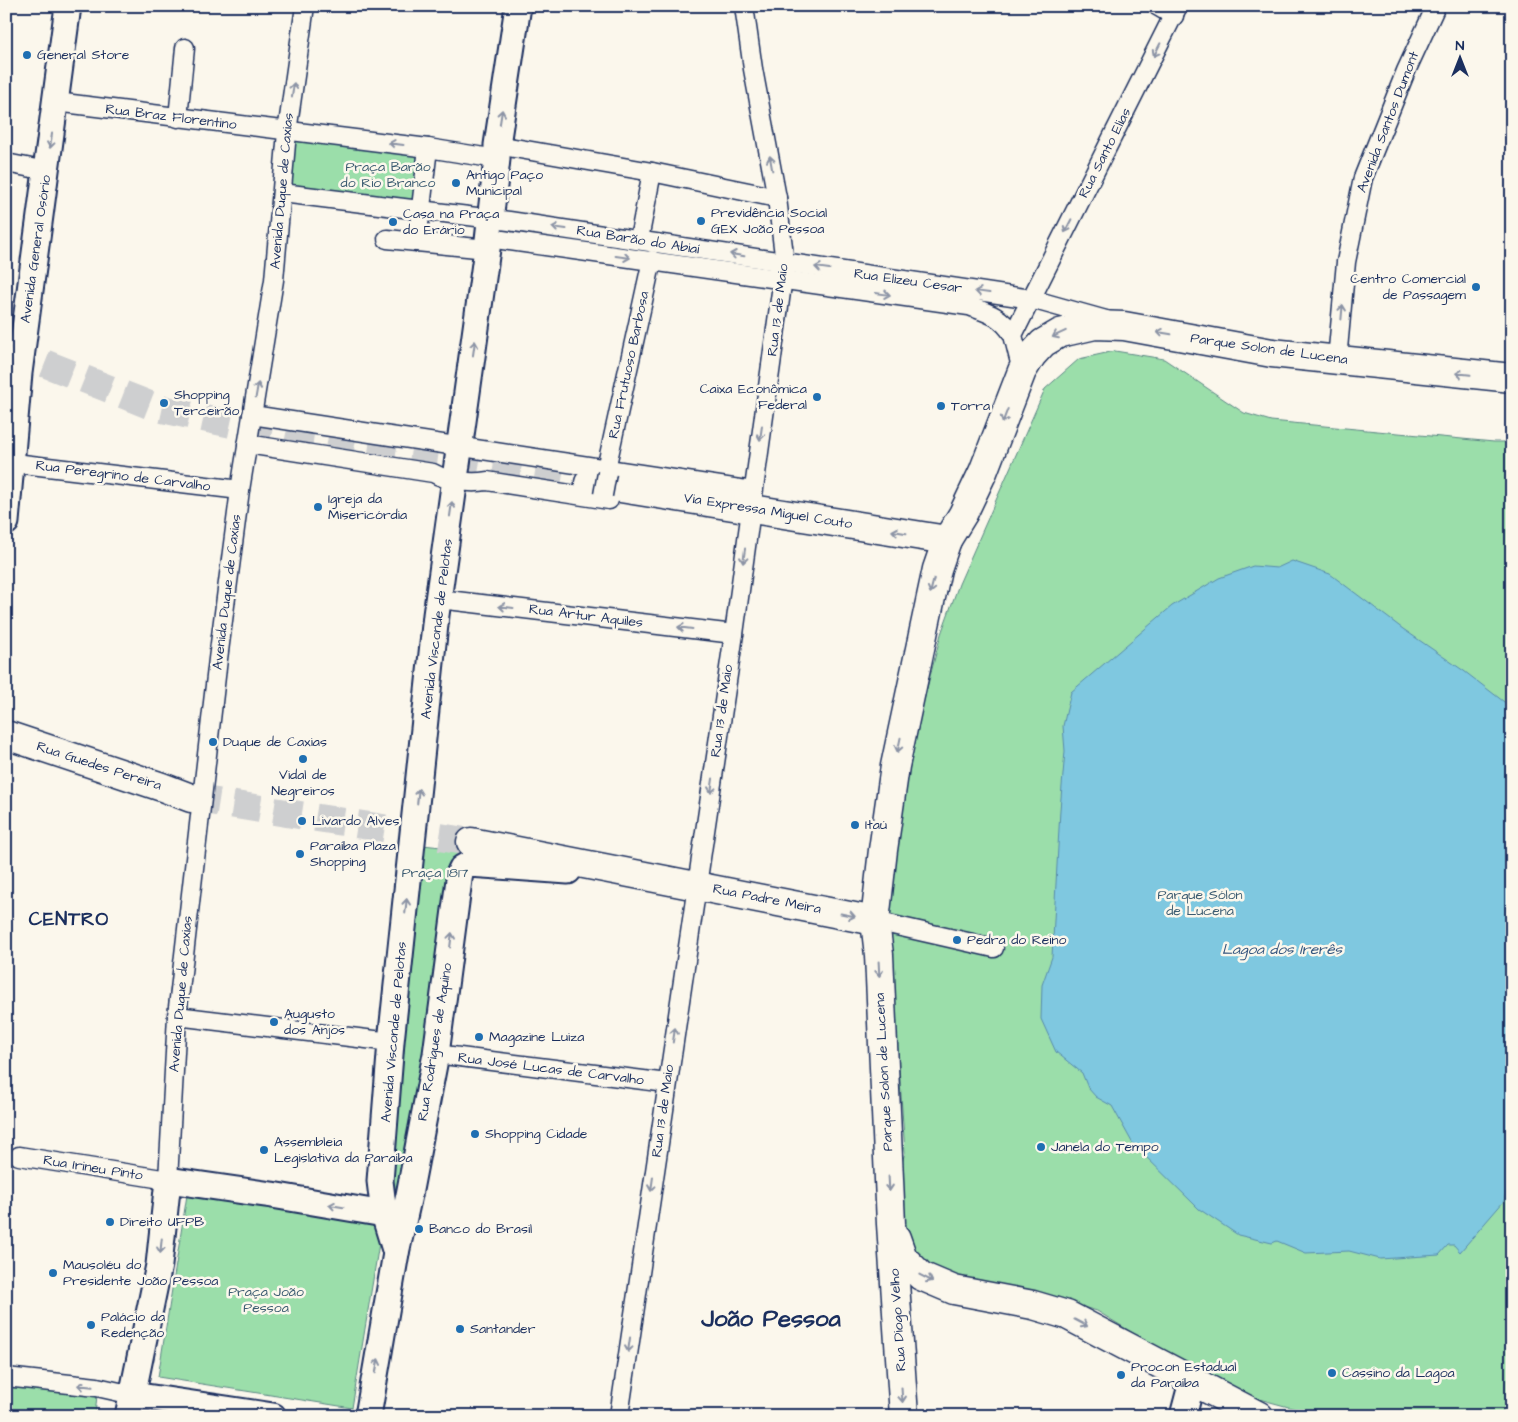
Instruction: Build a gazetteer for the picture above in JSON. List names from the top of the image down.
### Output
{
  "streets": {
    "main road": [
      "Parque Solon de Lucena",
      "Via Expressa Miguel Couto",
      "Rua Guedes Pereira",
      "Rua Padre Meira",
      "Rua Diogo Velho"
    ],
    "street": [
      "Rua Braz Florentino",
      "Avenida Santos Dumont",
      "Rua Santo Elias",
      "Avenida Duque de Caxias",
      "Rua Barão do Abiaí",
      "Avenida General Osório",
      "Rua Elizeu Cesar",
      "Rua 13 de Maio",
      "Rua Frutuoso Barbosa",
      "Rua Peregrino de Carvalho",
      "Rua Artur Aquiles",
      "Avenida Visconde de Pelotas",
      "Rua Rodrigues de Aquino",
      "Rua José Lucas de Carvalho",
      "Rua Irineu Pinto"
    ]
  },
  "crossings": [
    ["Rua Braz Florentino", "Avenida Duque de Caxias"],
    ["Rua Braz Florentino", "Avenida General Osório"],
    ["Avenida Santos Dumont", "Parque Solon de Lucena"],
    ["Rua Santo Elias", "Rua Elizeu Cesar"],
    ["Rua Santo Elias", "Parque Solon de Lucena"],
    ["Avenida Duque de Caxias", "Rua Peregrino de Carvalho"],
    ["Avenida Duque de Caxias", "Rua Irineu Pinto"],
    ["Rua Barão do Abiaí", "Rua Elizeu Cesar"],
    ["Rua Barão do Abiaí", "Rua 13 de Maio"],
    ["Rua Barão do Abiaí", "Rua Frutuoso Barbosa"],
    ["Rua Barão do Abiaí", "Avenida Visconde de Pelotas"],
    ["Avenida General Osório", "Rua Peregrino de Carvalho"],
    ["Rua Elizeu Cesar", "Rua 13 de Maio"],
    ["Rua Elizeu Cesar", "Parque Solon de Lucena"],
    ["Rua 13 de Maio", "Via Expressa Miguel Couto"],
    ["Rua 13 de Maio", "Rua Artur Aquiles"],
    ["Rua 13 de Maio", "Rua Padre Meira"],
    ["Rua 13 de Maio", "Rua José Lucas de Carvalho"],
    ["Parque Solon de Lucena", "Rua Padre Meira"],
    ["Parque Solon de Lucena", "Rua Diogo Velho"],
    ["Rua Frutuoso Barbosa", "Via Expressa Miguel Couto"],
    ["Rua Artur Aquiles", "Avenida Visconde de Pelotas"],
    ["Avenida Visconde de Pelotas", "Rua Rodrigues de Aquino"],
    ["Rua Padre Meira", "Rua Rodrigues de Aquino"],
    ["Rua Rodrigues de Aquino", "Rua José Lucas de Carvalho"]
  ],
  "one_way": [
    "Avenida Santos Dumont",
    "Rua Santo Elias",
    "Via Expressa Miguel Couto",
    "Avenida Visconde de Pelotas",
    "Rua Padre Meira",
    "Rua Rodrigues de Aquino",
    "Rua Diogo Velho"
  ],
  "districts": ["CENTRO", "João Pessoa"],
  "water": ["Lagoa dos Irerês"],
  "parks": [
    "Praça Barão do Rio Branco",
    "Praça 1817",
    "Parque Sólon de Lucena",
    "Praça João Pessoa"
  ],
  "places": [
    "General Store",
    "Antigo Paço Municipal",
    "Previdência Social GEX João Pessoa",
    "Casa na Praça do Erário",
    "Centro Comercial de Passagem",
    "Caixa Econômica Federal",
    "Shopping Terceirão",
    "Torra",
    "Igreja da Misericórdia",
    "Duque de Caxias",
    "Vidal de Negreiros",
    "Livardo Alves",
    "Itaú",
    "Paraíba Plaza Shopping",
    "Pedra do Reino",
    "Augusto dos Anjos",
    "Magazine Luiza",
    "Shopping Cidade",
    "Janela do Tempo",
    "Assembleia Legislativa da Paraíba",
    "Direito UFPB",
    "Banco do Brasil",
    "Mausoléu do Presidente João Pessoa",
    "Palácio da Redenção",
    "Santander",
    "Cassino da Lagoa",
    "Procon Estadual da Paraíba"
  ],
  "north": "top"
}
